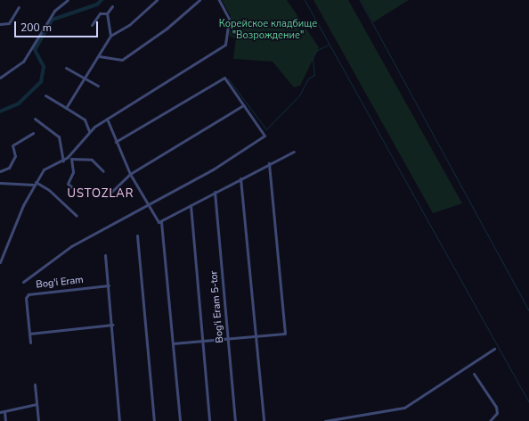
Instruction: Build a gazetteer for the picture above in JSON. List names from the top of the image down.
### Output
{
  "streets": {
    "street": ["Bog'i Eram", "Bog'i Eram 5-tor"]
  },
  "districts": ["USTOZLAR"],
  "parks": ["Корейское кладбище \"Возрождение\""],
  "scale_bar": "200 m"
}
